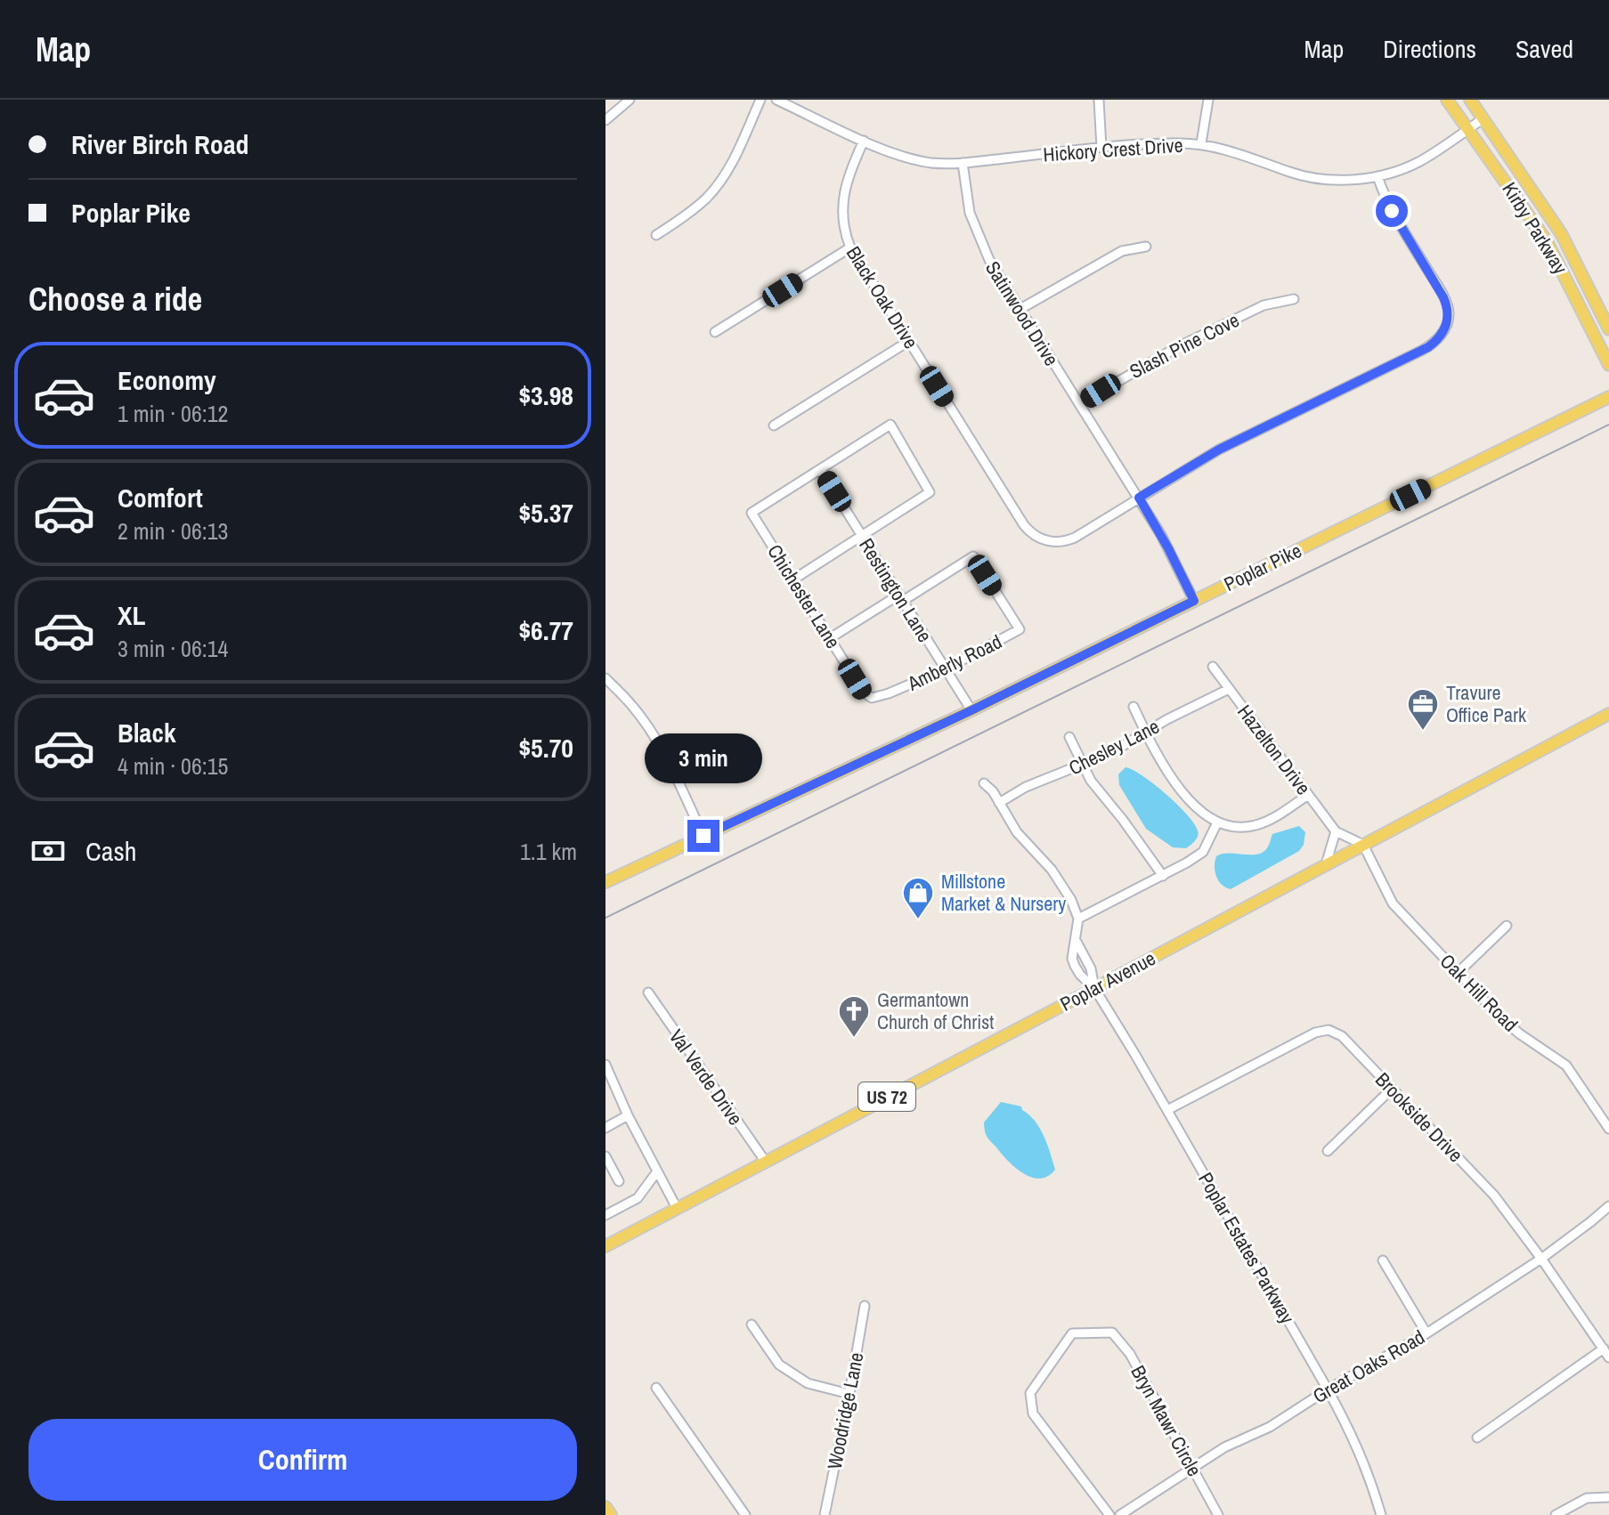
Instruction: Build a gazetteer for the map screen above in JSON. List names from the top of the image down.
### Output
{
  "streets": {
    "main road": [
      "Kirby Parkway",
      "Poplar Pike",
      "Poplar Avenue",
      "US 72"
    ],
    "street": [
      "Hickory Crest Drive",
      "Black Oak Drive",
      "Satinwood Drive",
      "Slash Pine Cove",
      "Restington Lane",
      "Chichester Lane",
      "Amberly Road",
      "Chesley Lane",
      "Hazelton Drive",
      "Oak Hill Road",
      "Val Verde Drive",
      "Brookside Drive",
      "Poplar Estates Parkway",
      "Great Oaks Road",
      "Woodridge Lane",
      "Bryn Mawr Circle"
    ]
  },
  "crossings": [
    ["Hickory Crest Drive", "Kirby Parkway"],
    ["Hickory Crest Drive", "Black Oak Drive"],
    ["Hickory Crest Drive", "Satinwood Drive"],
    ["Black Oak Drive", "Satinwood Drive"],
    ["Satinwood Drive", "Slash Pine Cove"],
    ["Satinwood Drive", "Poplar Pike"],
    ["Poplar Pike", "Restington Lane"],
    ["Restington Lane", "Chichester Lane"],
    ["Restington Lane", "Amberly Road"],
    ["Chichester Lane", "Amberly Road"],
    ["Chesley Lane", "Hazelton Drive"],
    ["Hazelton Drive", "Poplar Avenue"],
    ["Hazelton Drive", "Oak Hill Road"],
    ["Poplar Avenue", "Oak Hill Road"],
    ["Poplar Avenue", "Val Verde Drive"],
    ["Poplar Avenue", "Poplar Estates Parkway"],
    ["Brookside Drive", "Poplar Estates Parkway"],
    ["Brookside Drive", "Great Oaks Road"],
    ["Poplar Estates Parkway", "Great Oaks Road"],
    ["Great Oaks Road", "Bryn Mawr Circle"]
  ],
  "places": {
    "office": ["Travure Office Park"],
    "shop": ["Millstone Market & Nursery"],
    "church": ["Germantown Church of Christ"]
  },
  "page": {
    "header": "Map",
    "nav": ["Map", "Directions", "Saved"],
    "banner": ["River Birch Road", "Poplar Pike"],
    "heading": "Choose a ride",
    "list": [
      {
        "name": "Economy",
        "note": "1 min · 06:12",
        "value": "$3.98"
      },
      {
        "name": "Comfort",
        "note": "2 min · 06:13",
        "value": "$5.37"
      },
      {
        "name": "XL",
        "note": "3 min · 06:14",
        "value": "$6.77"
      },
      {
        "name": "Black",
        "note": "4 min · 06:15",
        "value": "$5.70"
      }
    ],
    "bubble": "3 min",
    "pay": ["Cash", "1.1 km"],
    "buttons": "Confirm"
  }
}
